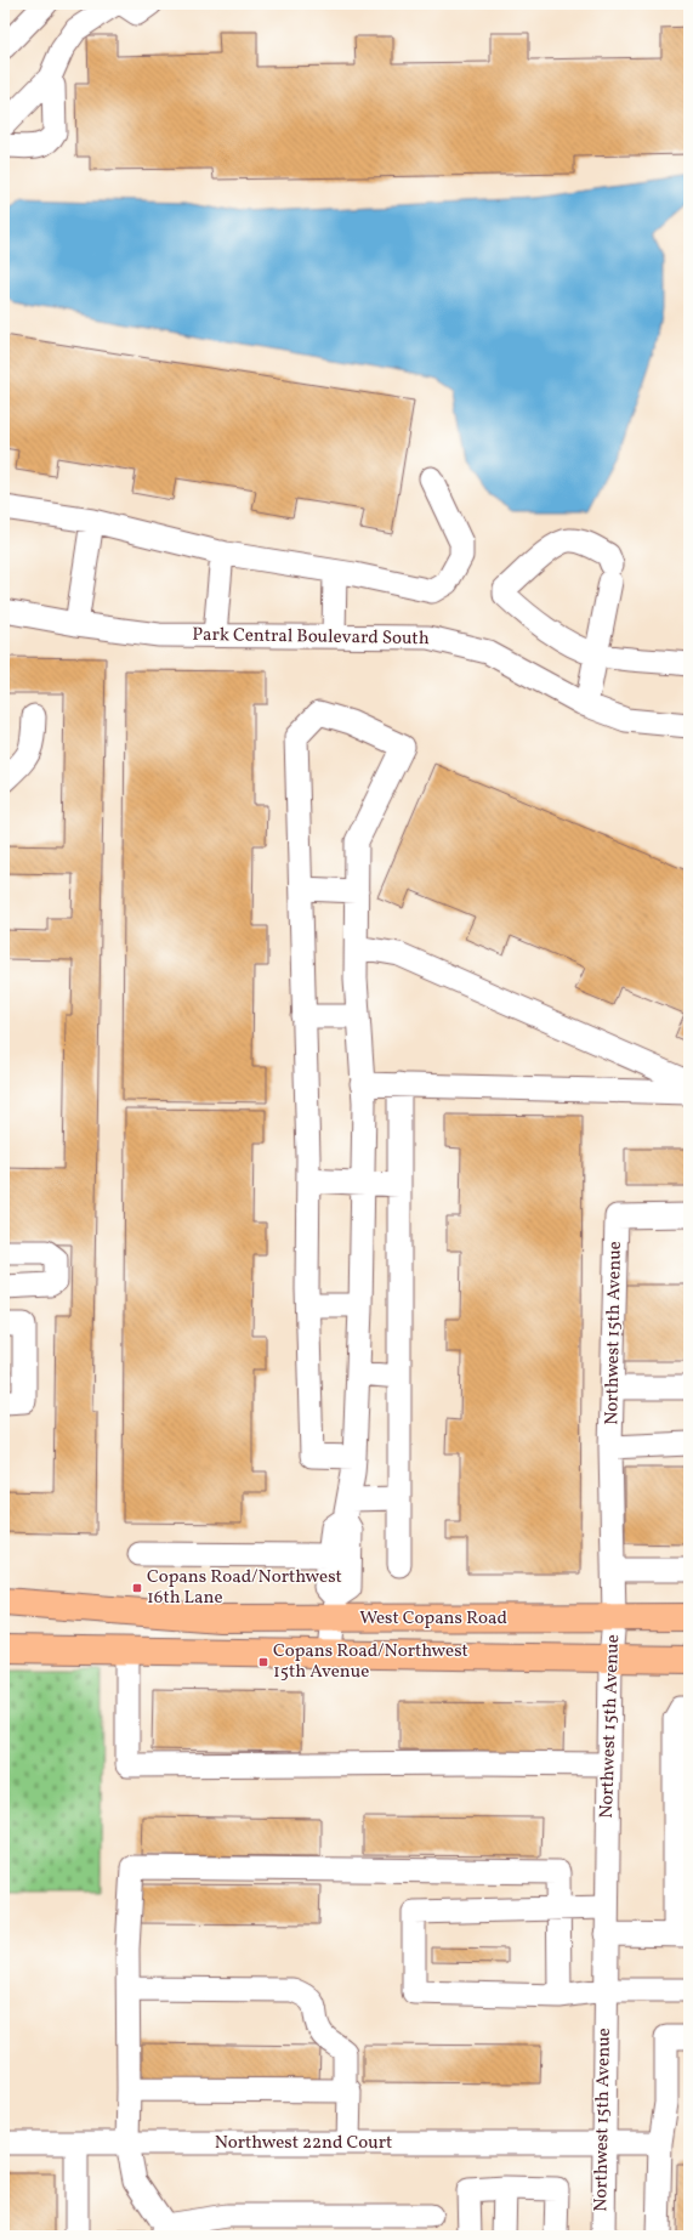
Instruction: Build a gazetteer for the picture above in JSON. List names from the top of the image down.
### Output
{
  "streets": {
    "main road": ["West Copans Road"],
    "street": ["Park Central Boulevard South", "Northwest 15th Avenue", "Northwest 22nd Court"]
  },
  "crossings": [
    ["Northwest 15th Avenue", "West Copans Road"],
    ["Northwest 15th Avenue", "Northwest 22nd Court"]
  ],
  "places": {
    "transit": ["Copans Road/Northwest 16th Lane", "Copans Road/Northwest 15th Avenue"]
  }
}
